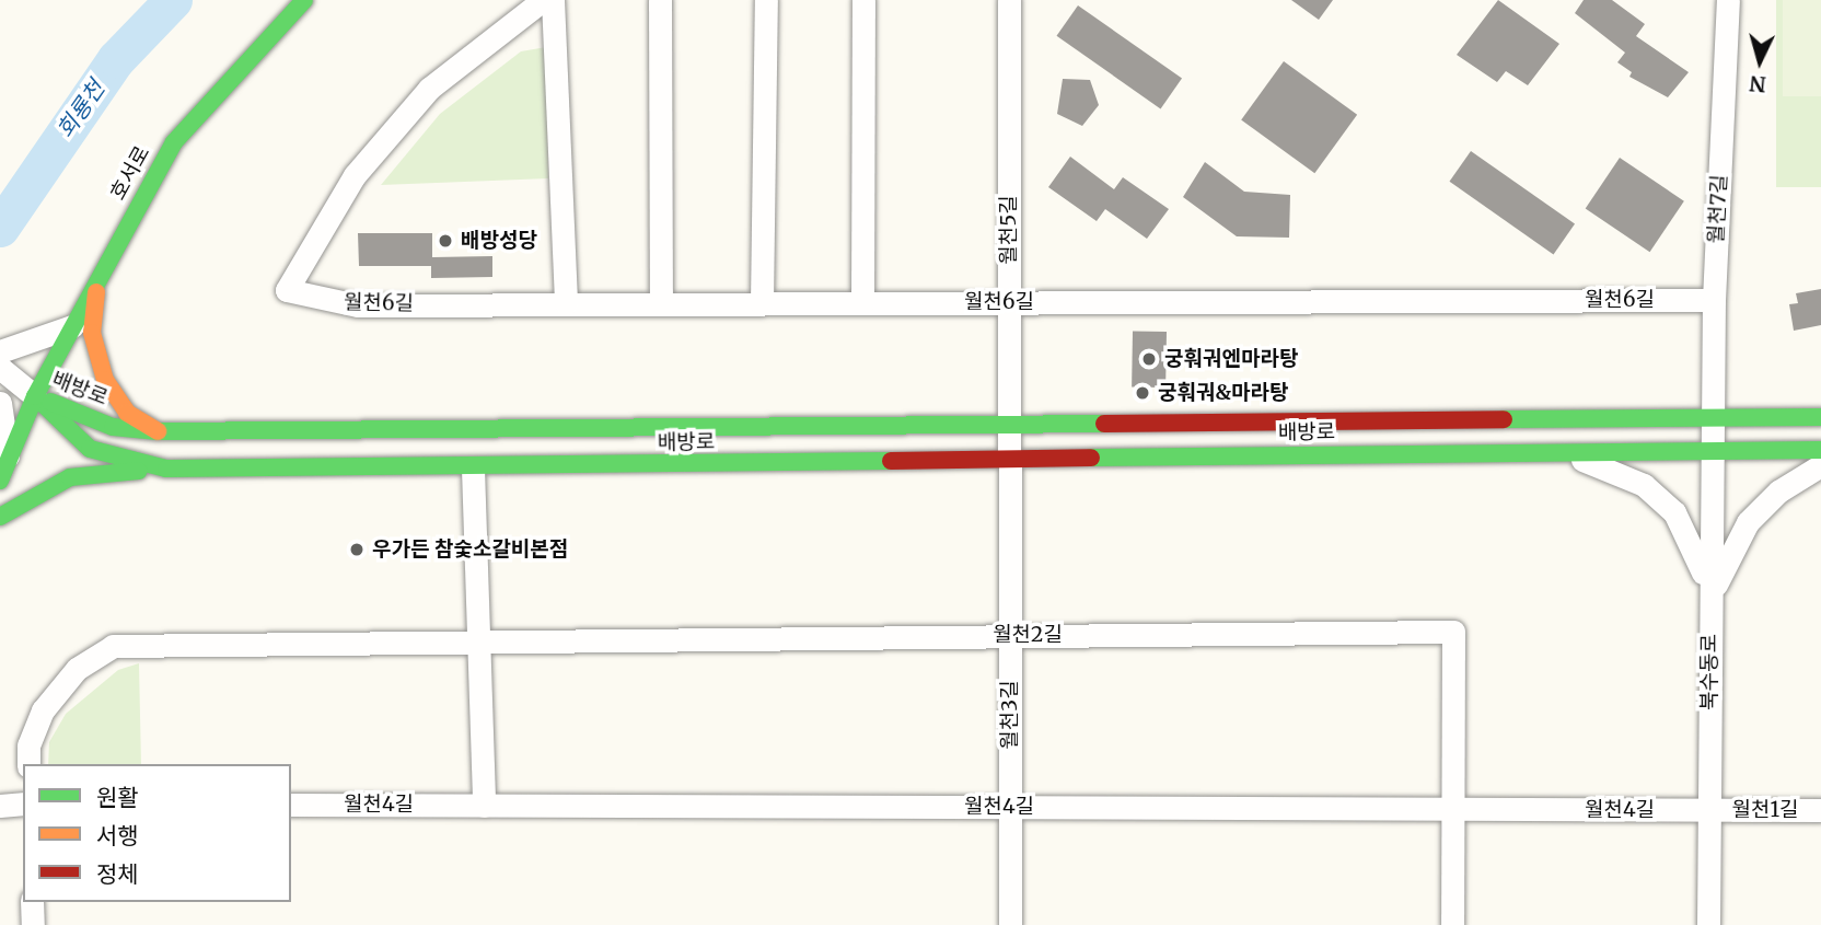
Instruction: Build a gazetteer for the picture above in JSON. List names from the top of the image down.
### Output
{
  "streets": {
    "street": [
      "호서로",
      "월천7길",
      "월천5길",
      "월천6길",
      "배방로",
      "월천2길",
      "북수동로",
      "월천3길",
      "월천4길",
      "월천1길"
    ]
  },
  "crossings": [
    ["호서로", "배방로"],
    ["월천7길", "월천6길"],
    ["월천7길", "배방로"],
    ["월천7길", "북수동로"],
    ["월천5길", "월천6길"],
    ["월천5길", "배방로"],
    ["월천5길", "월천3길"],
    ["배방로", "북수동로"],
    ["배방로", "월천3길"],
    ["월천2길", "월천3길"],
    ["월천2길", "월천4길"],
    ["북수동로", "월천4길"],
    ["북수동로", "월천1길"],
    ["월천3길", "월천4길"],
    ["월천4길", "월천1길"]
  ],
  "water": ["회룡천"],
  "places": [
    "배방성당",
    "궁훠궈엔마라탕",
    "궁훠궈&마라탕",
    "우가든 참숯소갈비본점"
  ],
  "legend": ["원활", "서행", "정체"],
  "north": "bottom"
}
